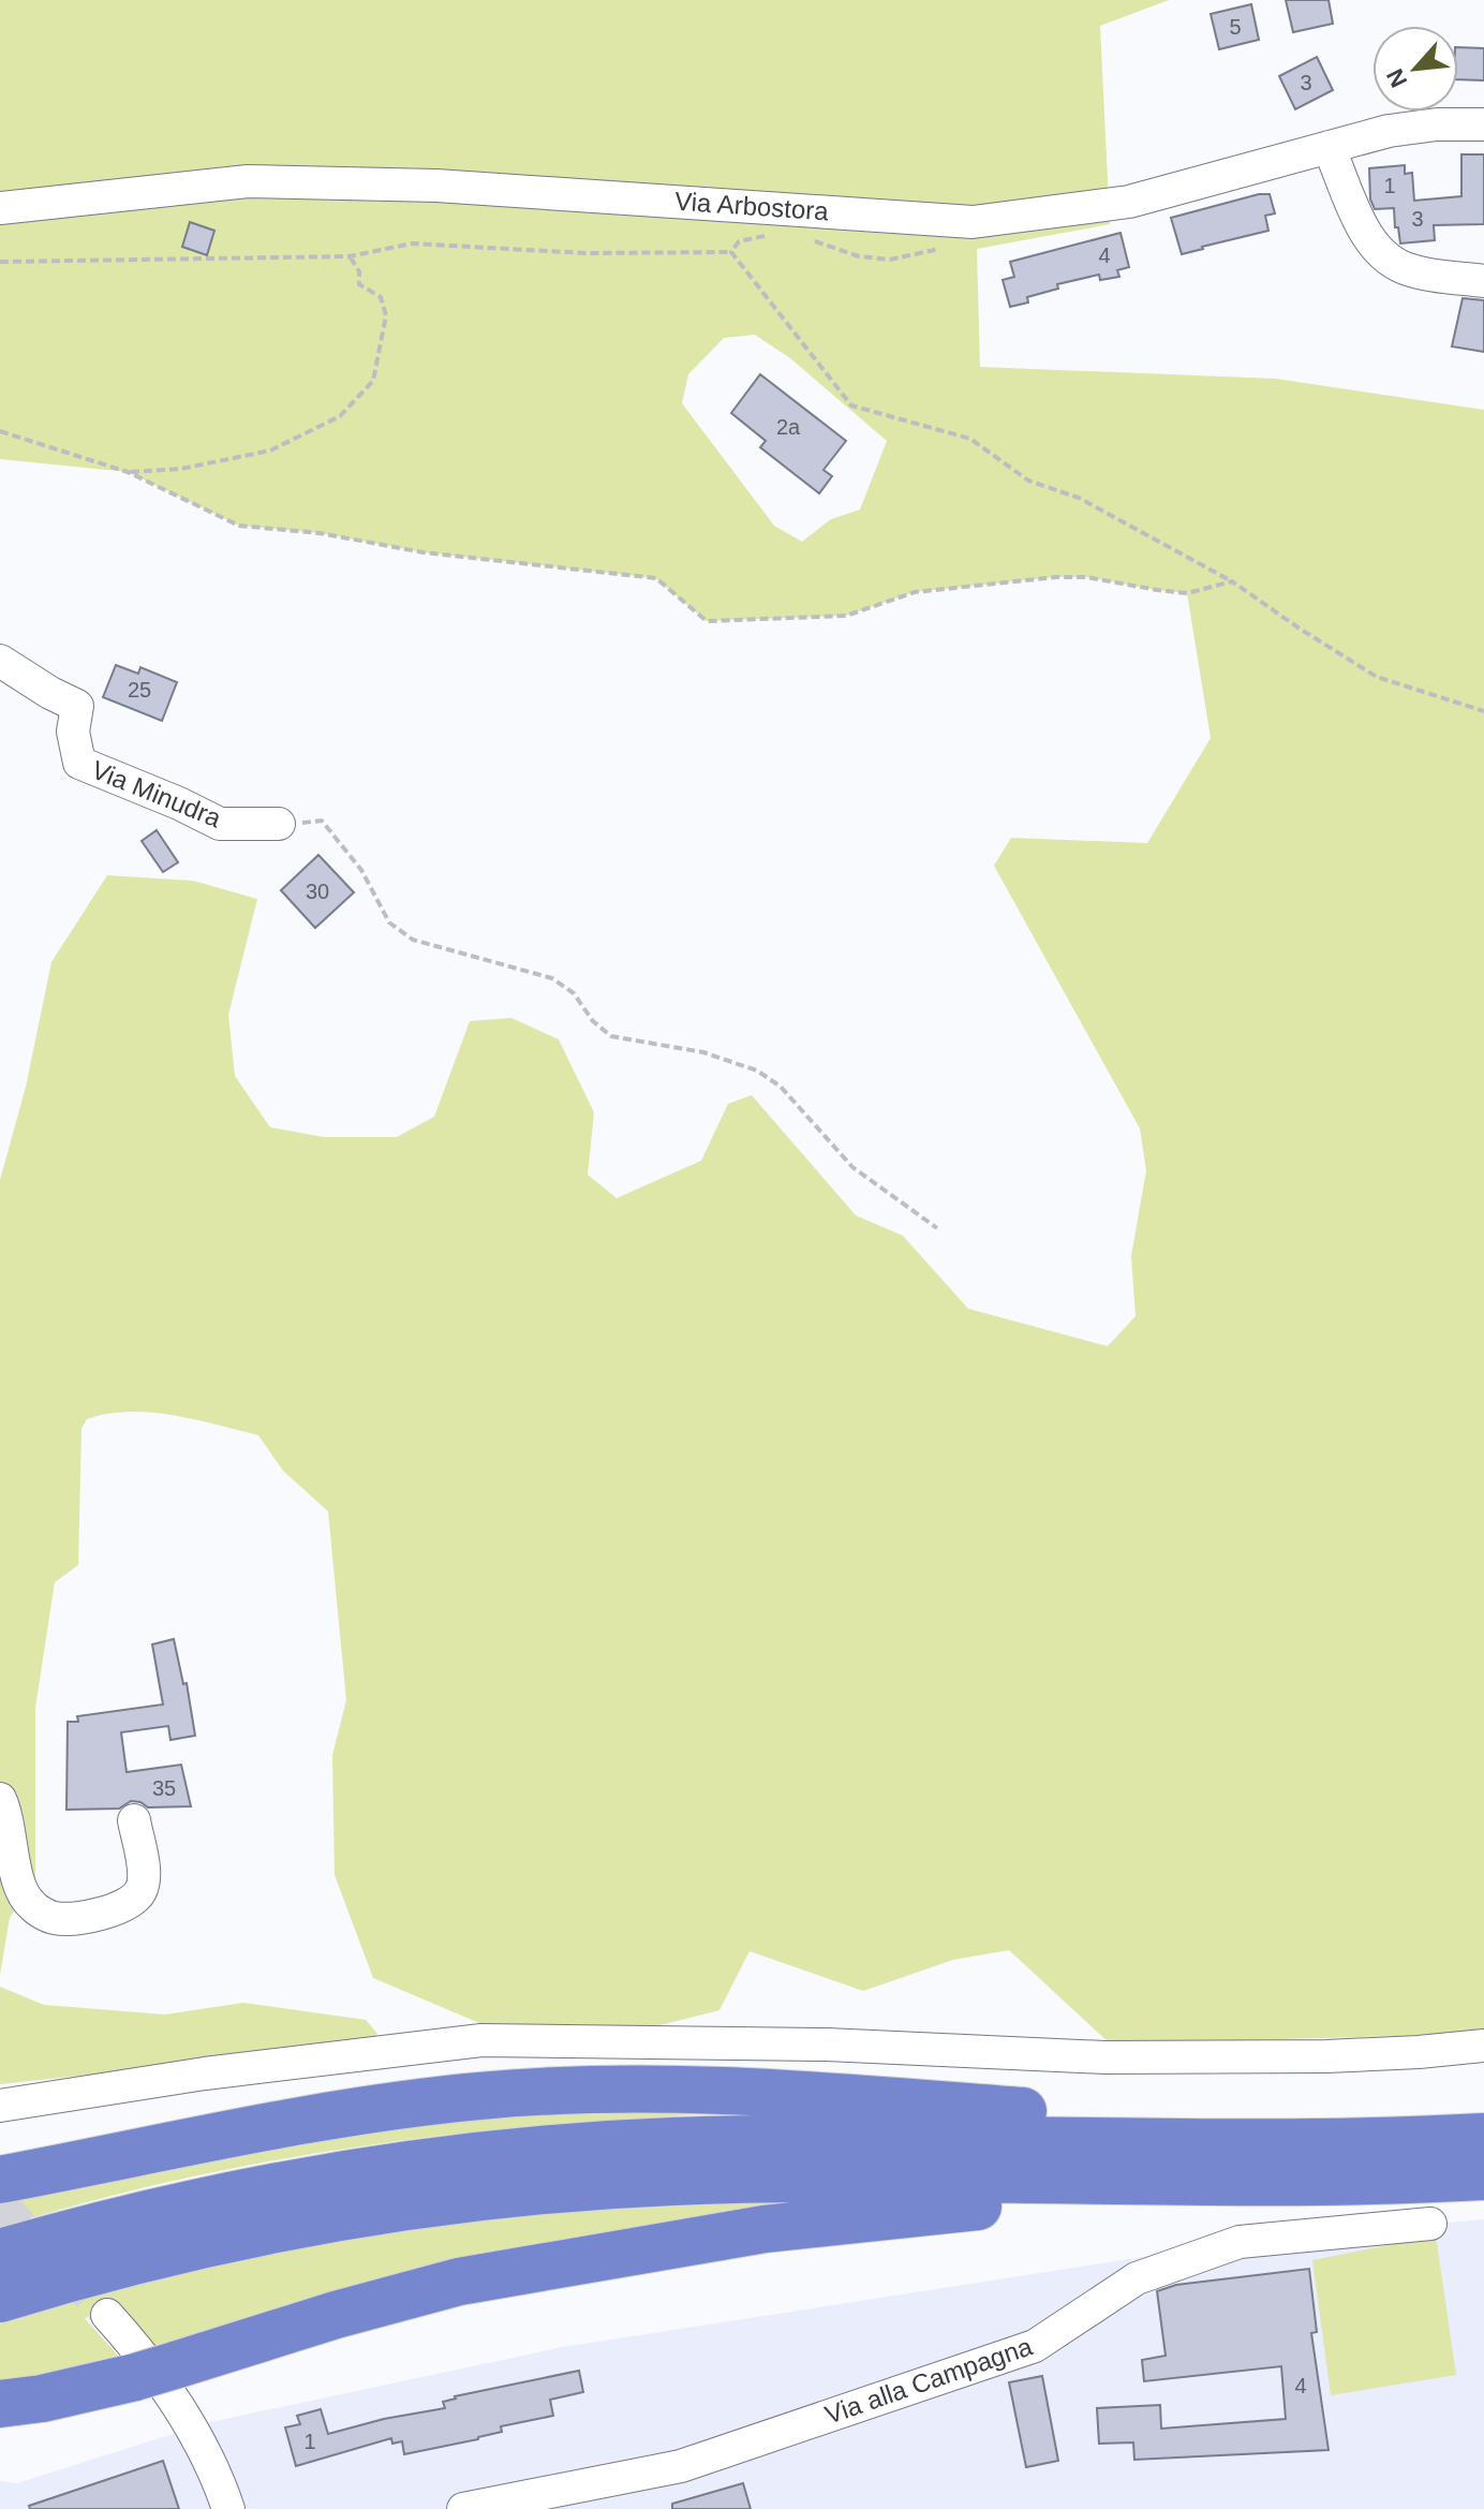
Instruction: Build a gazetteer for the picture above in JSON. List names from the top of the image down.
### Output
{
  "streets": {
    "street": ["Via Arbostora", "Via Minudra", "Via alla Campagna"]
  },
  "house_numbers": [
    "5",
    "3",
    "1",
    "3",
    "4",
    "2a",
    "25",
    "30",
    "35",
    "4",
    "1"
  ],
  "north": "bottom left"
}
